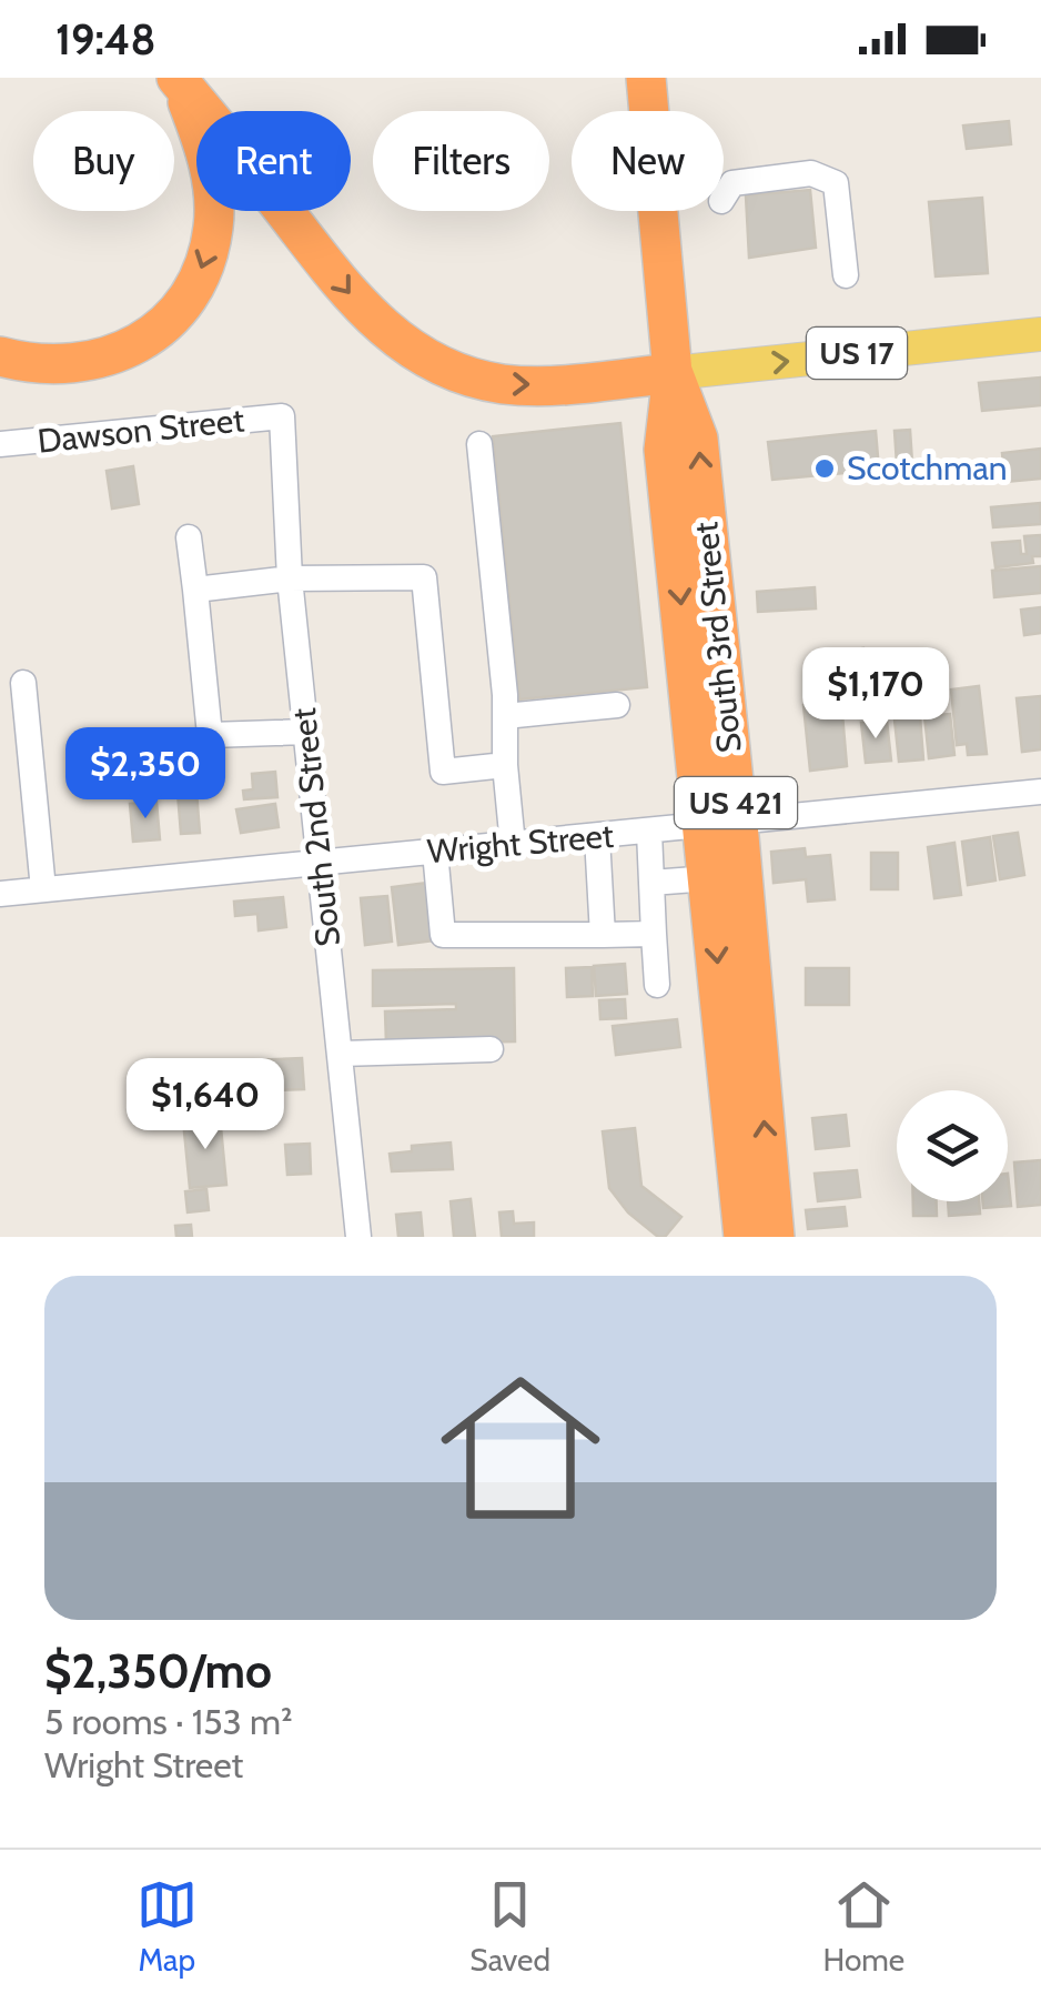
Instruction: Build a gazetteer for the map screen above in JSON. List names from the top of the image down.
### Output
{
  "streets": {
    "highway": ["US 17", "South 3rd Street", "US 421"],
    "street": ["Dawson Street", "South 2nd Street", "Wright Street"]
  },
  "crossings": [
    ["US 17", "South 3rd Street"],
    ["Dawson Street", "South 2nd Street"],
    ["South 3rd Street", "Wright Street"],
    ["South 2nd Street", "Wright Street"]
  ],
  "places": ["Scotchman"],
  "page": {
    "status": "19:48",
    "chip": [
      "Buy",
      "Rent",
      "Filters",
      "New"
    ],
    "price": ["$1,170", "$2,350", "$1,640"],
    "list": [
      {
        "name": "$2,350/mo",
        "note": "5 rooms · 153 m² · Wright Street"
      }
    ],
    "tabs": ["Map", "Saved", "Home"]
  }
}
